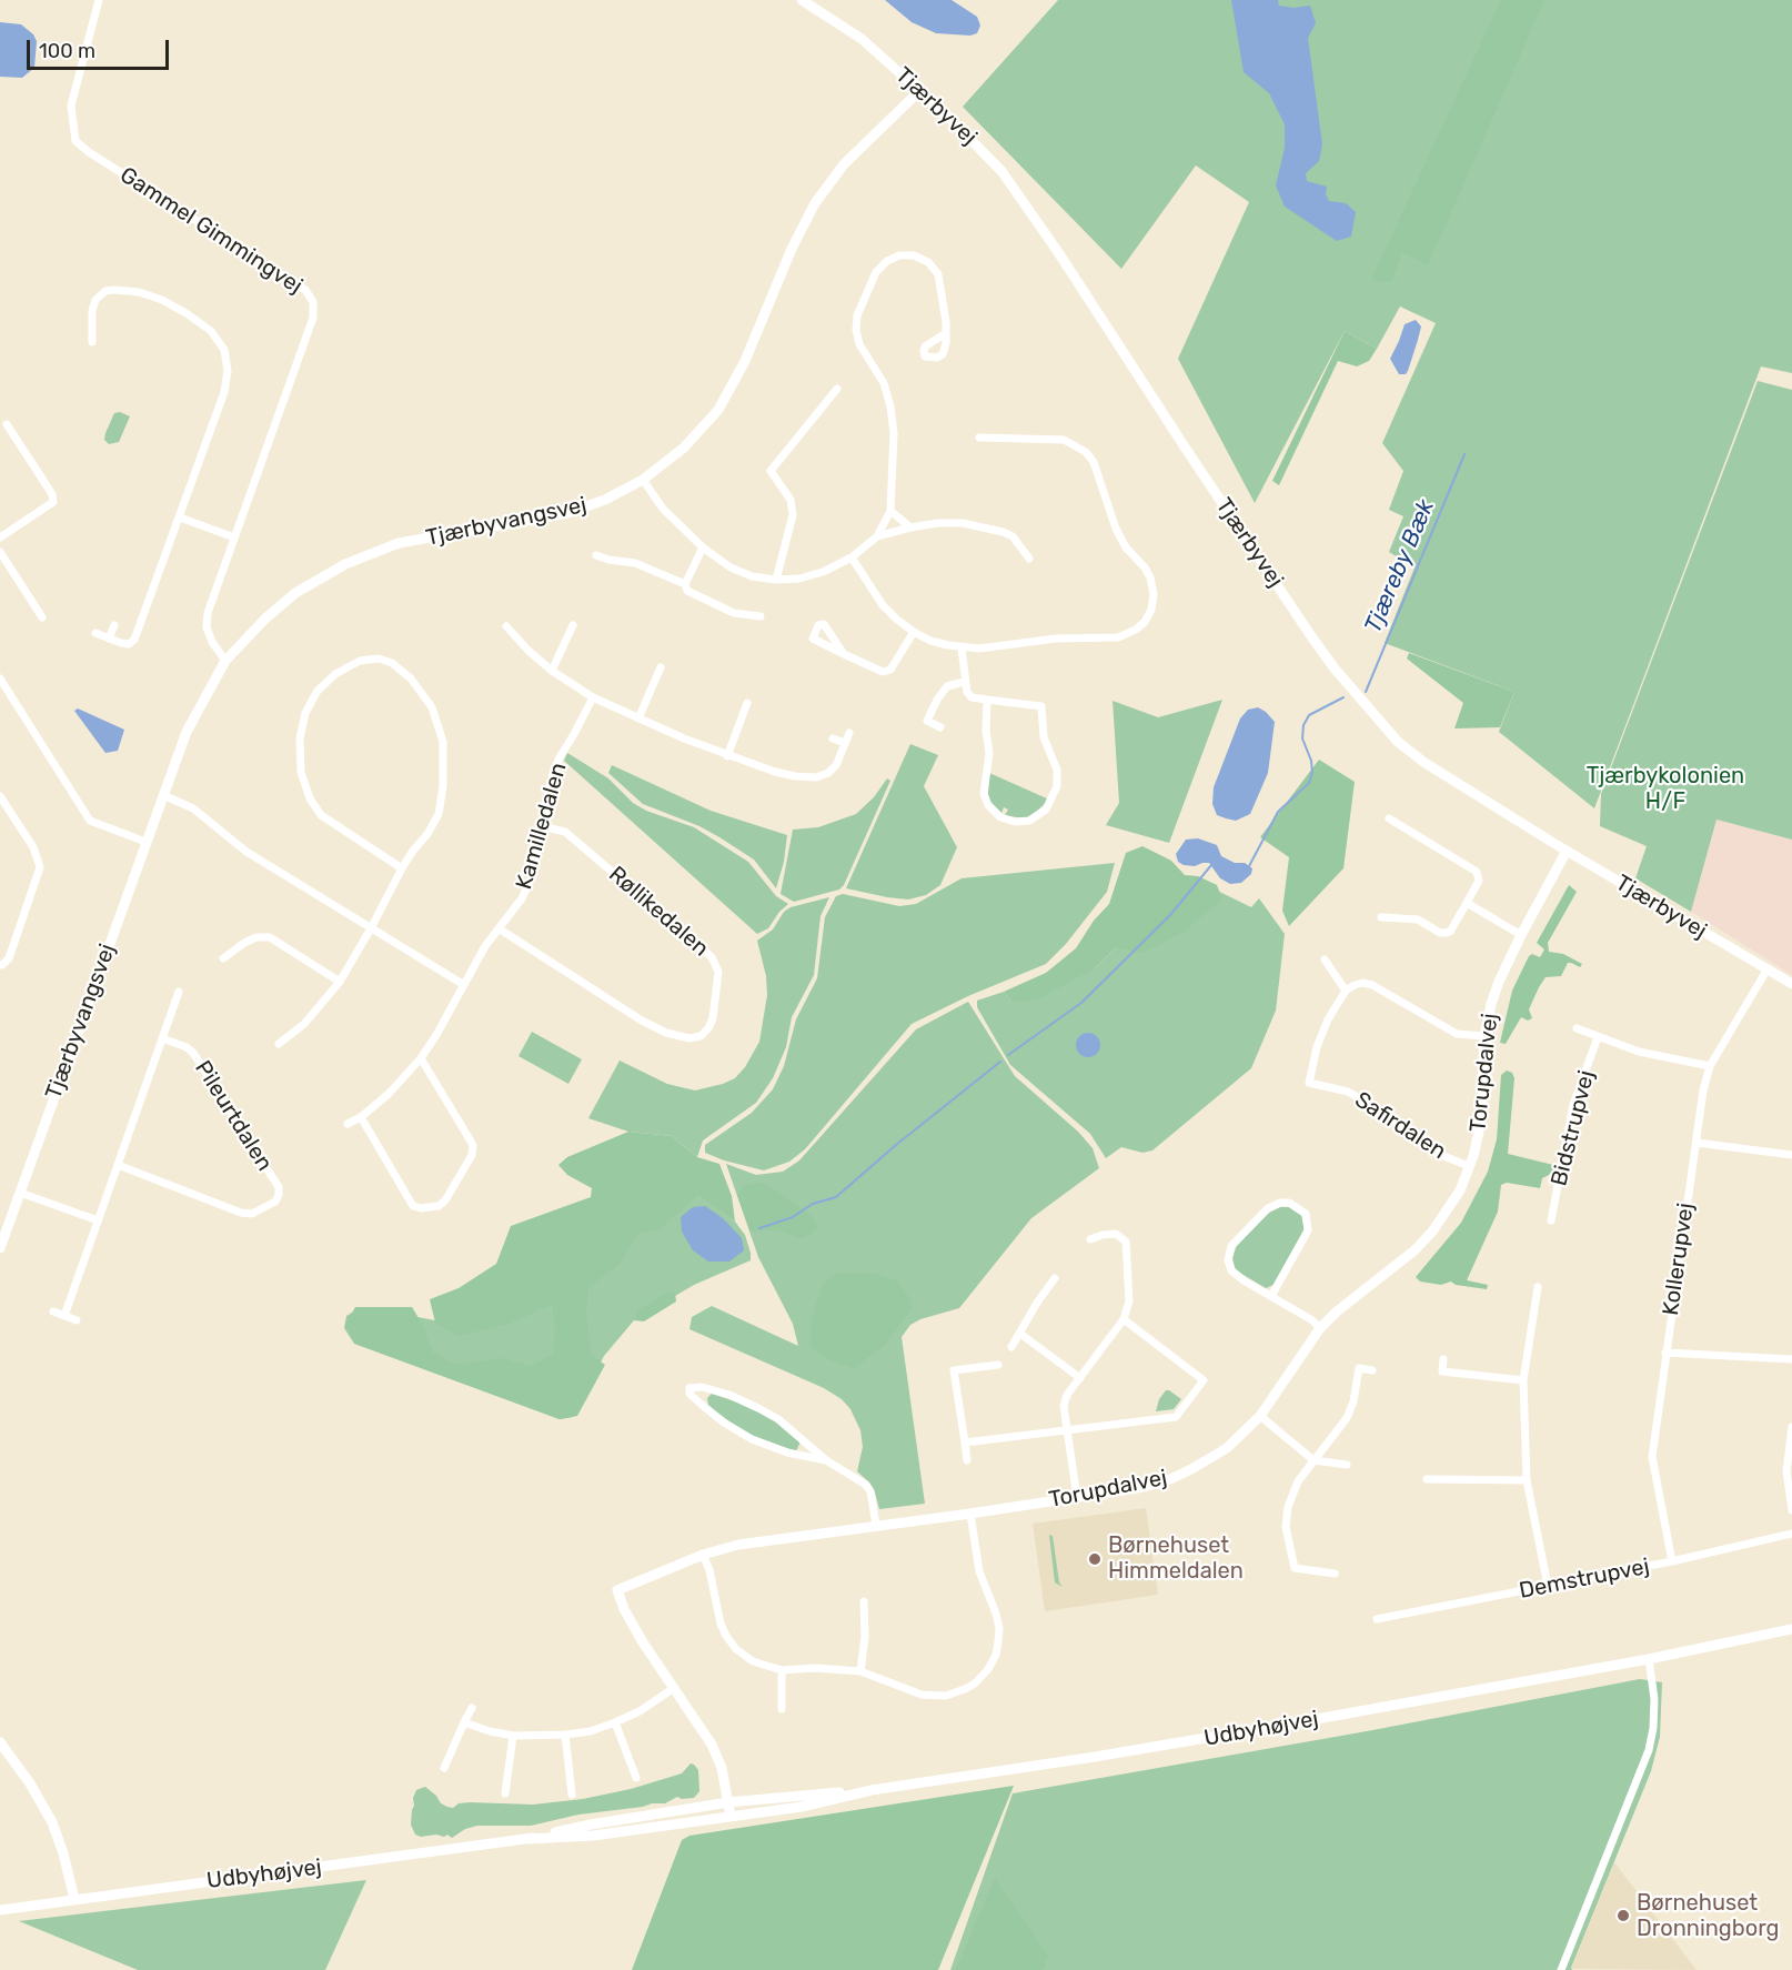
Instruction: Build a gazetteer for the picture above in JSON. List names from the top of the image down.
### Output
{
  "streets": {
    "street": [
      "Tjærbyvej",
      "Gammel Gimmingvej",
      "Tjærbyvangsvej",
      "Kamilledalen",
      "Røllikedalen",
      "Torupdalvej",
      "Pileurtdalen",
      "Safirdalen",
      "Bidstrupvej",
      "Kollerupvej",
      "Demstrupvej",
      "Udbyhøjvej"
    ]
  },
  "crossings": [
    ["Tjærbyvej", "Tjærbyvangsvej"],
    ["Tjærbyvej", "Torupdalvej"],
    ["Tjærbyvej", "Kollerupvej"],
    ["Gammel Gimmingvej", "Tjærbyvangsvej"],
    ["Kamilledalen", "Røllikedalen"],
    ["Torupdalvej", "Safirdalen"],
    ["Torupdalvej", "Udbyhøjvej"],
    ["Kollerupvej", "Demstrupvej"]
  ],
  "water": ["Tjæreby Bæk"],
  "parks": ["Tjærbykolonien H/F"],
  "places": ["Børnehuset Himmeldalen", "Børnehuset Dronningborg"],
  "scale_bar": "100 m"
}
